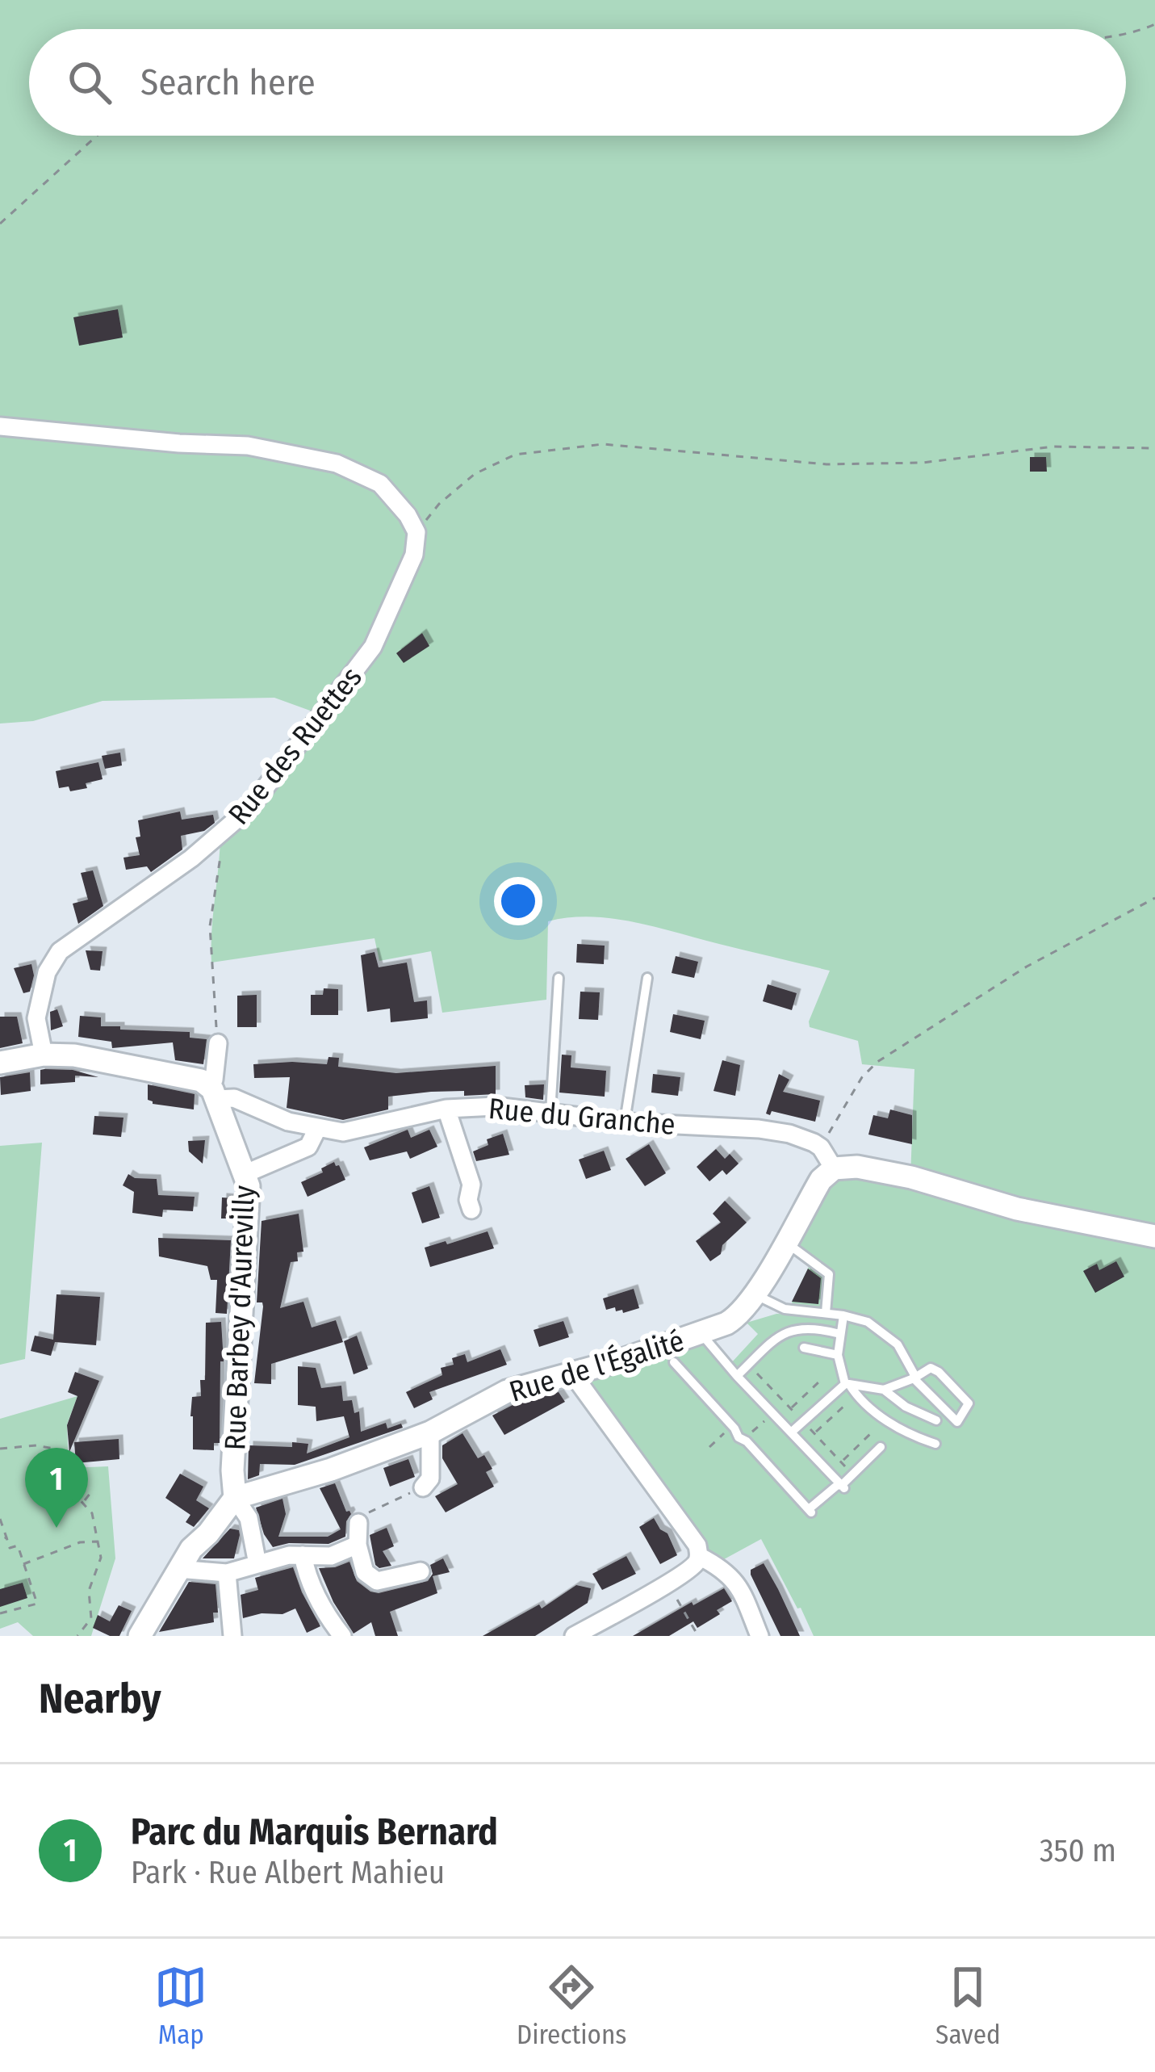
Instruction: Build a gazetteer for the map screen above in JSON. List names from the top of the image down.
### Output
{
  "streets": {
    "street": [
      "Rue des Ruettes",
      "Rue du Granche",
      "Rue Barbey d'Aurevilly",
      "Rue de l'Égalité"
    ]
  },
  "crossings": [
    ["Rue du Granche", "Rue Barbey d'Aurevilly"],
    ["Rue Barbey d'Aurevilly", "Rue de l'Égalité"]
  ],
  "page": {
    "search": "Search here",
    "pins": "1",
    "heading": "Nearby",
    "list": [
      {
        "mark": "1",
        "name": "Parc du Marquis Bernard",
        "note": "Park · Rue Albert Mahieu",
        "value": "350 m"
      }
    ],
    "nav": ["Map", "Directions", "Saved"]
  }
}
